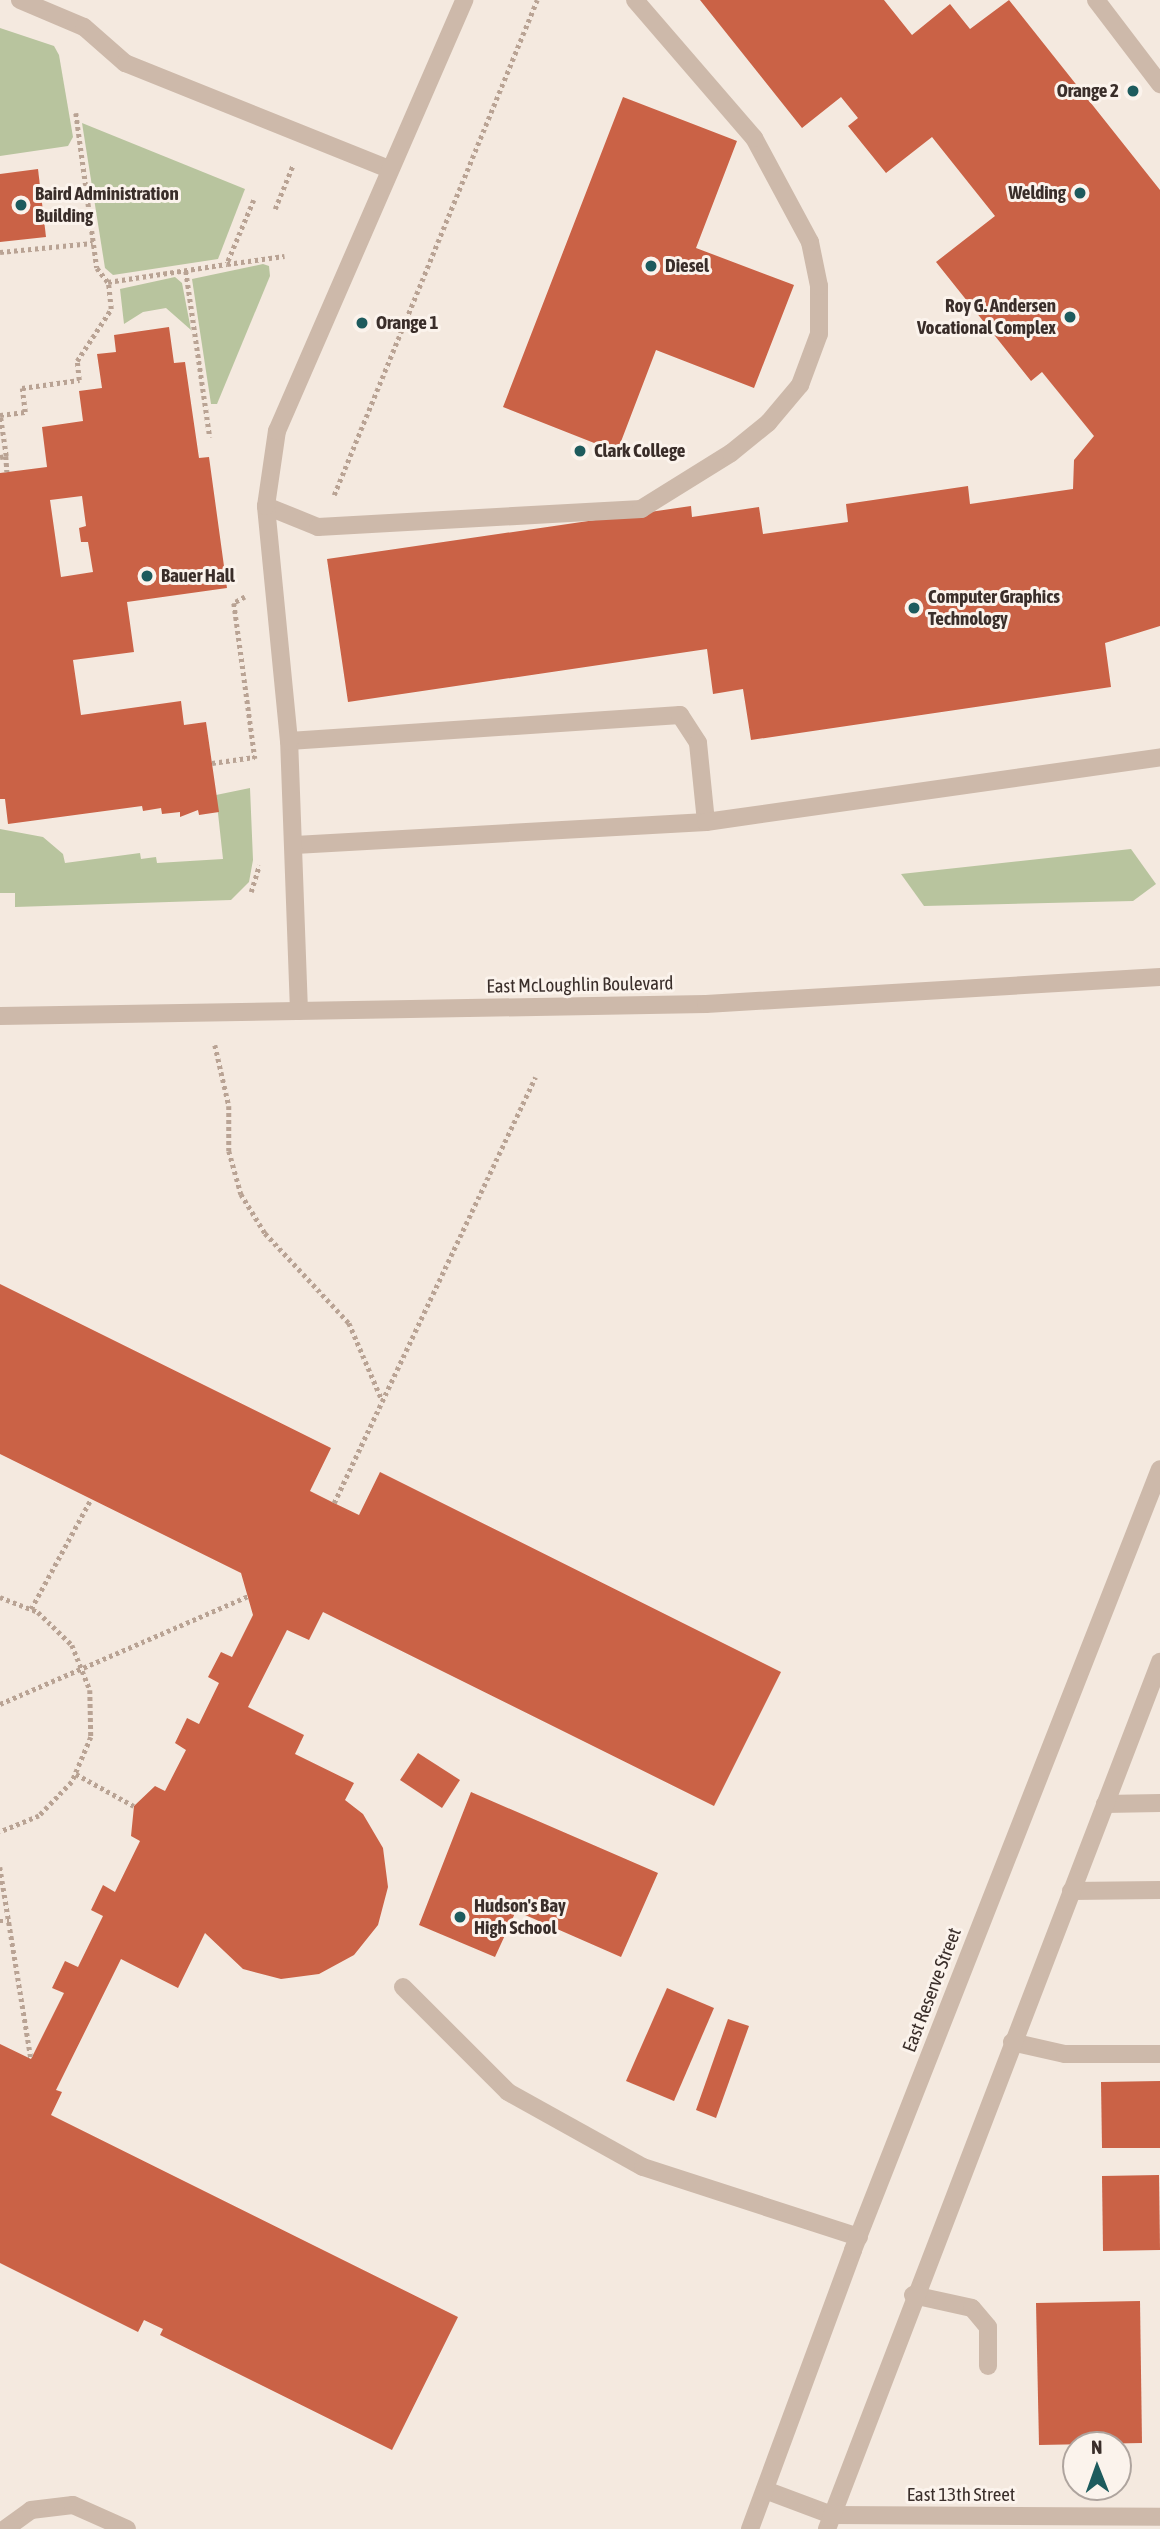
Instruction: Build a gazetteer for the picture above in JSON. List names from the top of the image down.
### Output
{
  "streets": {
    "street": ["East McLoughlin Boulevard", "East Reserve Street", "East 13th Street"]
  },
  "crossings": [
    ["East Reserve Street", "East 13th Street"]
  ],
  "places": [
    "Orange 2",
    "Welding",
    "Baird Administration Building",
    "Diesel",
    "Roy G. Andersen Vocational Complex",
    "Orange 1",
    "Clark College",
    "Bauer Hall",
    "Computer Graphics Technology",
    "Hudson's Bay High School"
  ],
  "north": "top"
}
